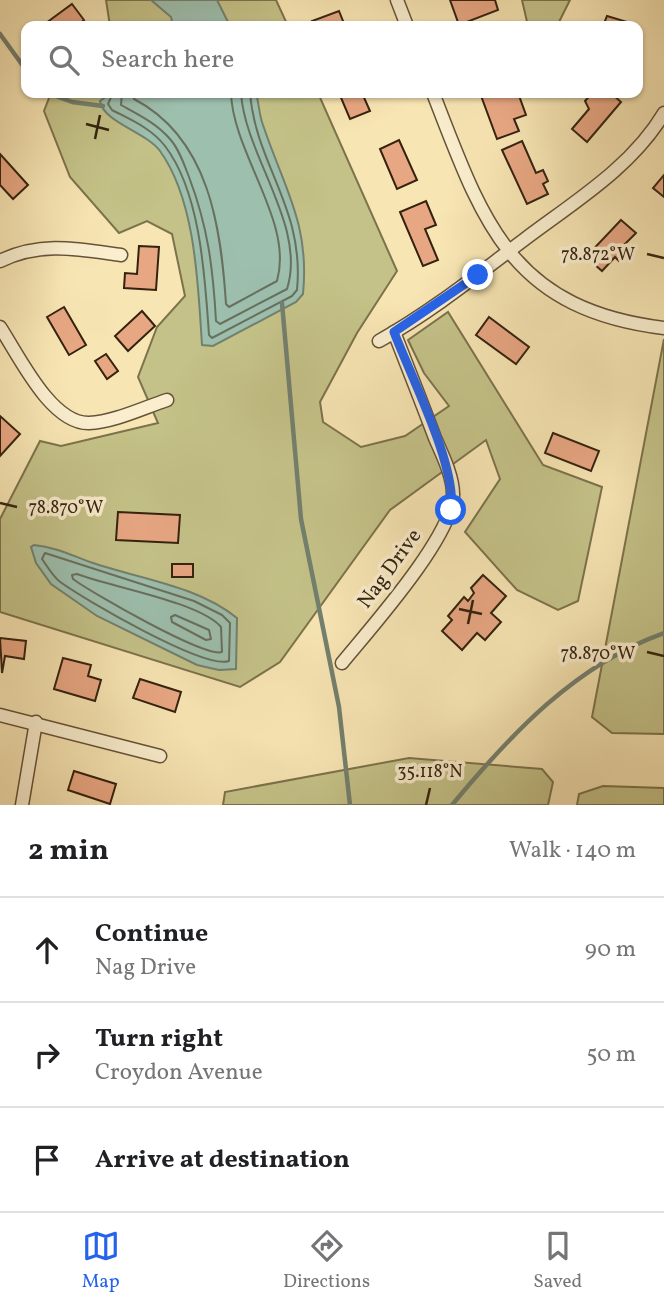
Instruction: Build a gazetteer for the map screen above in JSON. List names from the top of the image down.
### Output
{
  "streets": {
    "street": ["Nag Drive"]
  },
  "page": {
    "search": "Search here",
    "heading": ["2 min", "Walk · 140 m"],
    "list": [
      ["Continue", "Nag Drive", "90 m"],
      ["Turn right", "Croydon Avenue", "50 m"],
      "Arrive at destination"
    ],
    "nav": ["Map", "Directions", "Saved"]
  },
  "coordinates": ["78.872°W", "78.870°W", "35.118°N"]
}
